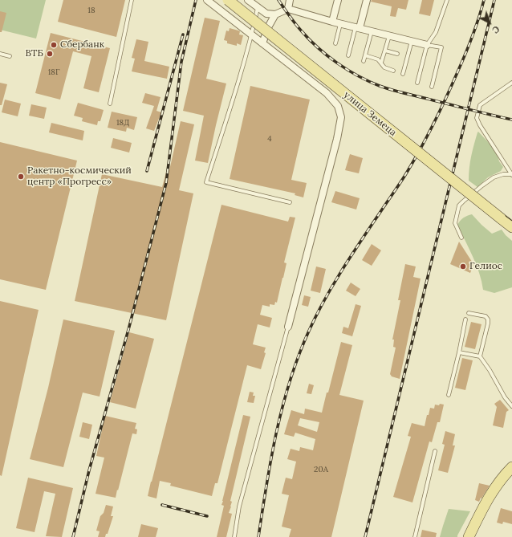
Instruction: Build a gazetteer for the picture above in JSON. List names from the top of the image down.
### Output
{
  "streets": {
    "main road": ["улица Земеца"]
  },
  "places": [
    "Сбербанк",
    "ВТБ",
    "Ракетно-космический центр «Прогресс»",
    "Гелиос"
  ],
  "house_numbers": [
    "18",
    "18Г",
    "18Д",
    "4",
    "20А"
  ],
  "north": "bottom right"
}
